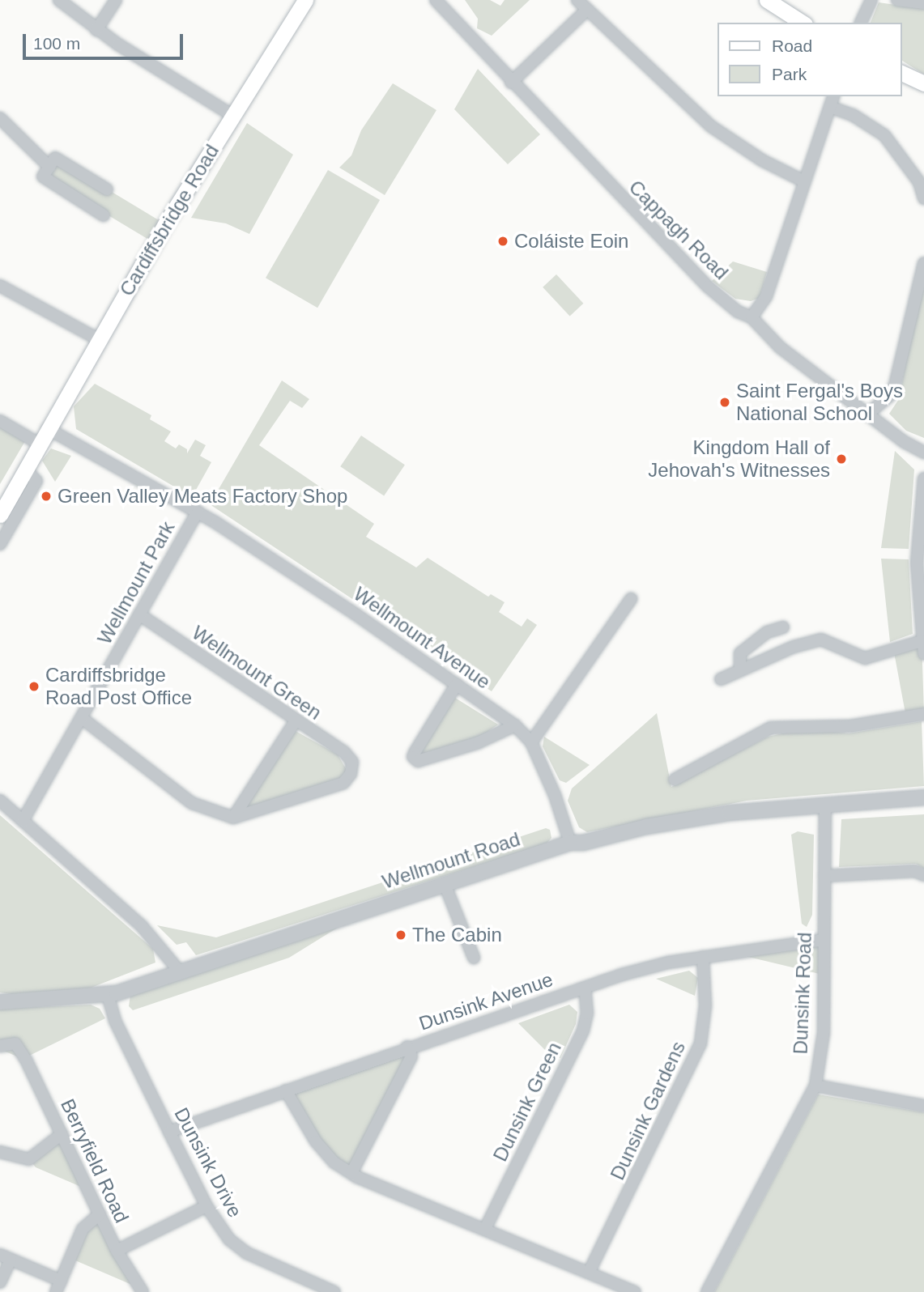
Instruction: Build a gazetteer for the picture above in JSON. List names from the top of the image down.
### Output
{
  "streets": {
    "main road": ["Cardiffsbridge Road"],
    "street": [
      "Cappagh Road",
      "Wellmount Park",
      "Wellmount Avenue",
      "Wellmount Green",
      "Wellmount Road",
      "Dunsink Road",
      "Dunsink Avenue",
      "Dunsink Green",
      "Dunsink Gardens",
      "Berryfield Road",
      "Dunsink Drive"
    ]
  },
  "crossings": [
    ["Cardiffsbridge Road", "Wellmount Avenue"],
    ["Wellmount Park", "Wellmount Avenue"],
    ["Wellmount Park", "Wellmount Green"],
    ["Wellmount Avenue", "Wellmount Road"],
    ["Wellmount Road", "Dunsink Road"],
    ["Wellmount Road", "Dunsink Drive"],
    ["Dunsink Road", "Dunsink Avenue"],
    ["Dunsink Avenue", "Dunsink Green"],
    ["Dunsink Avenue", "Dunsink Gardens"],
    ["Dunsink Avenue", "Dunsink Drive"]
  ],
  "places": [
    "Coláiste Eoin",
    "Saint Fergal's Boys National School",
    "Kingdom Hall of Jehovah's Witnesses",
    "Green Valley Meats Factory Shop",
    "Cardiffsbridge Road Post Office",
    "The Cabin"
  ],
  "legend": ["Road", "Park"],
  "scale_bar": "100 m"
}
